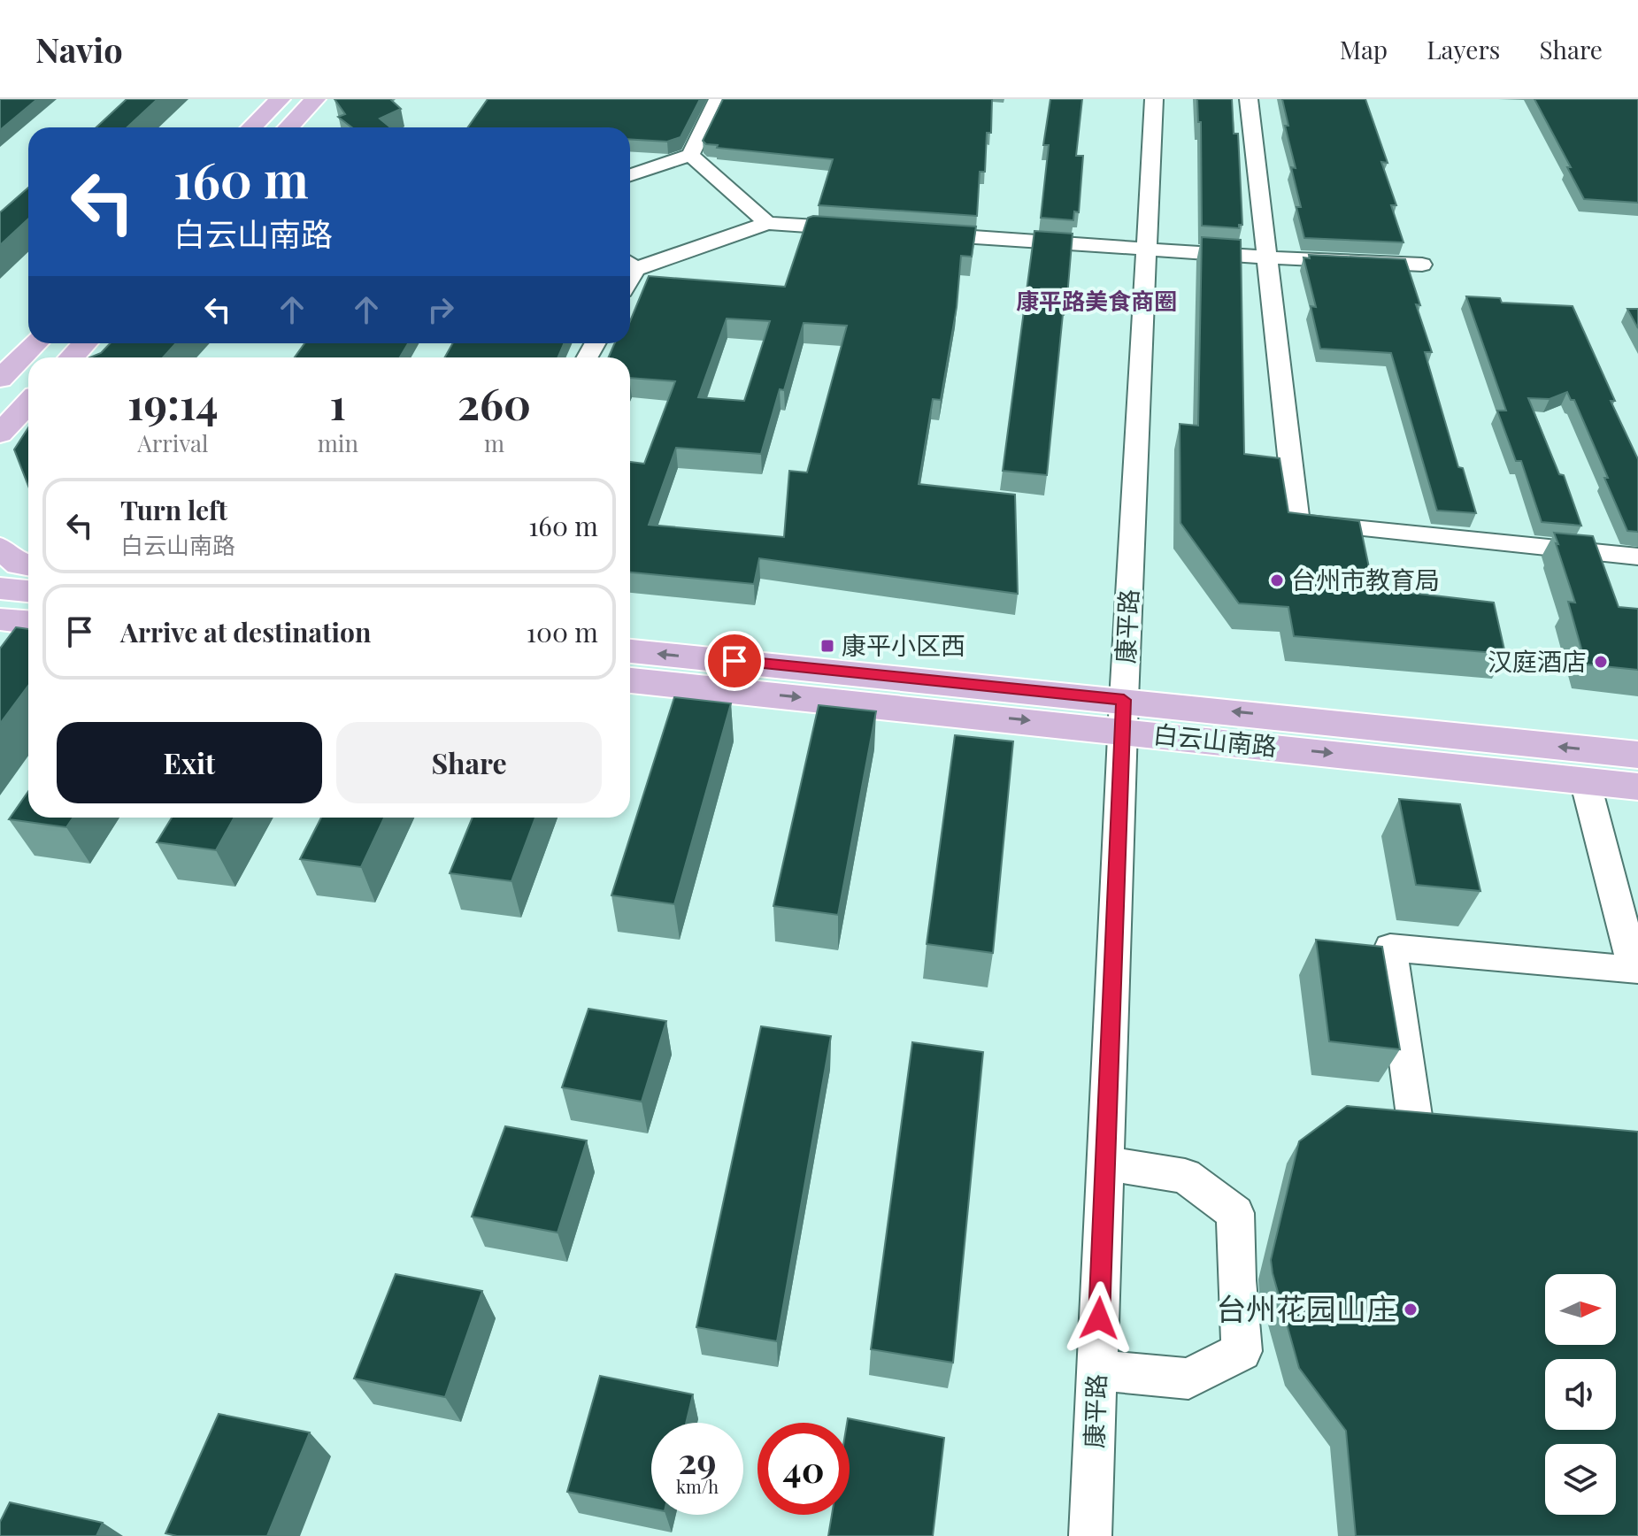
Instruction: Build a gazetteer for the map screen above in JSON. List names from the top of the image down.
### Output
{
  "streets": {
    "main road": ["白云山南路"],
    "street": ["康平路"]
  },
  "crossings": [
    ["康平路", "白云山南路"]
  ],
  "districts": ["康平路美食商圈"],
  "places": {
    "other": ["台州市教育局", "汉庭酒店", "台州花园山庄"],
    "transit": ["康平小区西"]
  },
  "north": "right",
  "page": {
    "header": "Navio",
    "nav": ["Map", "Layers", "Share"],
    "turn": ["160 m", "白云山南路"],
    "eta": [
      "19:14",
      "Arrival",
      "1",
      "min",
      "260",
      "m"
    ],
    "list": [
      {
        "name": "Turn left",
        "note": "白云山南路",
        "value": "160 m"
      },
      {
        "name": "Arrive at destination",
        "value": "100 m"
      }
    ],
    "buttons": ["Exit", "Share"],
    "speed": "29 km/h",
    "limit": "40"
  }
}
